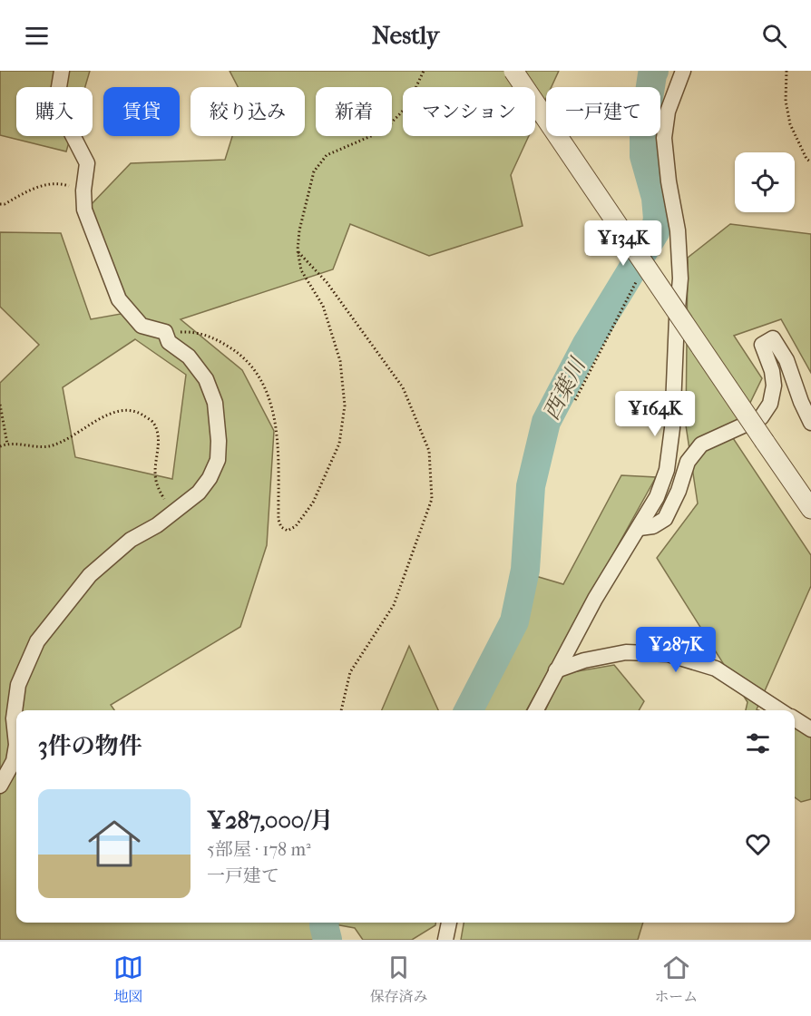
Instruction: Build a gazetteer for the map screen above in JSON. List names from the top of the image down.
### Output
{
  "water": ["西葉川"],
  "page": {
    "header": "Nestly",
    "chip": [
      "購入",
      "賃貸",
      "絞り込み",
      "新着",
      "マンション",
      "一戸建て"
    ],
    "price": ["¥134K", "¥164K", "¥287K"],
    "heading": "3件の物件",
    "list": [
      {
        "name": "¥287,000/月",
        "note": "5部屋 · 178 m² · 一戸建て"
      }
    ],
    "tabs": ["地図", "保存済み", "ホーム"]
  }
}
